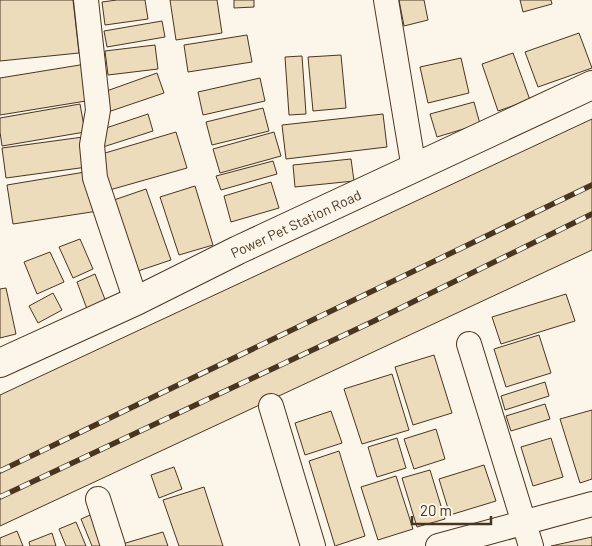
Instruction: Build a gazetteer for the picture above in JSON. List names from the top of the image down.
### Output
{
  "streets": {
    "street": ["Power Pet Station Road"]
  },
  "scale_bar": "20 m"
}
